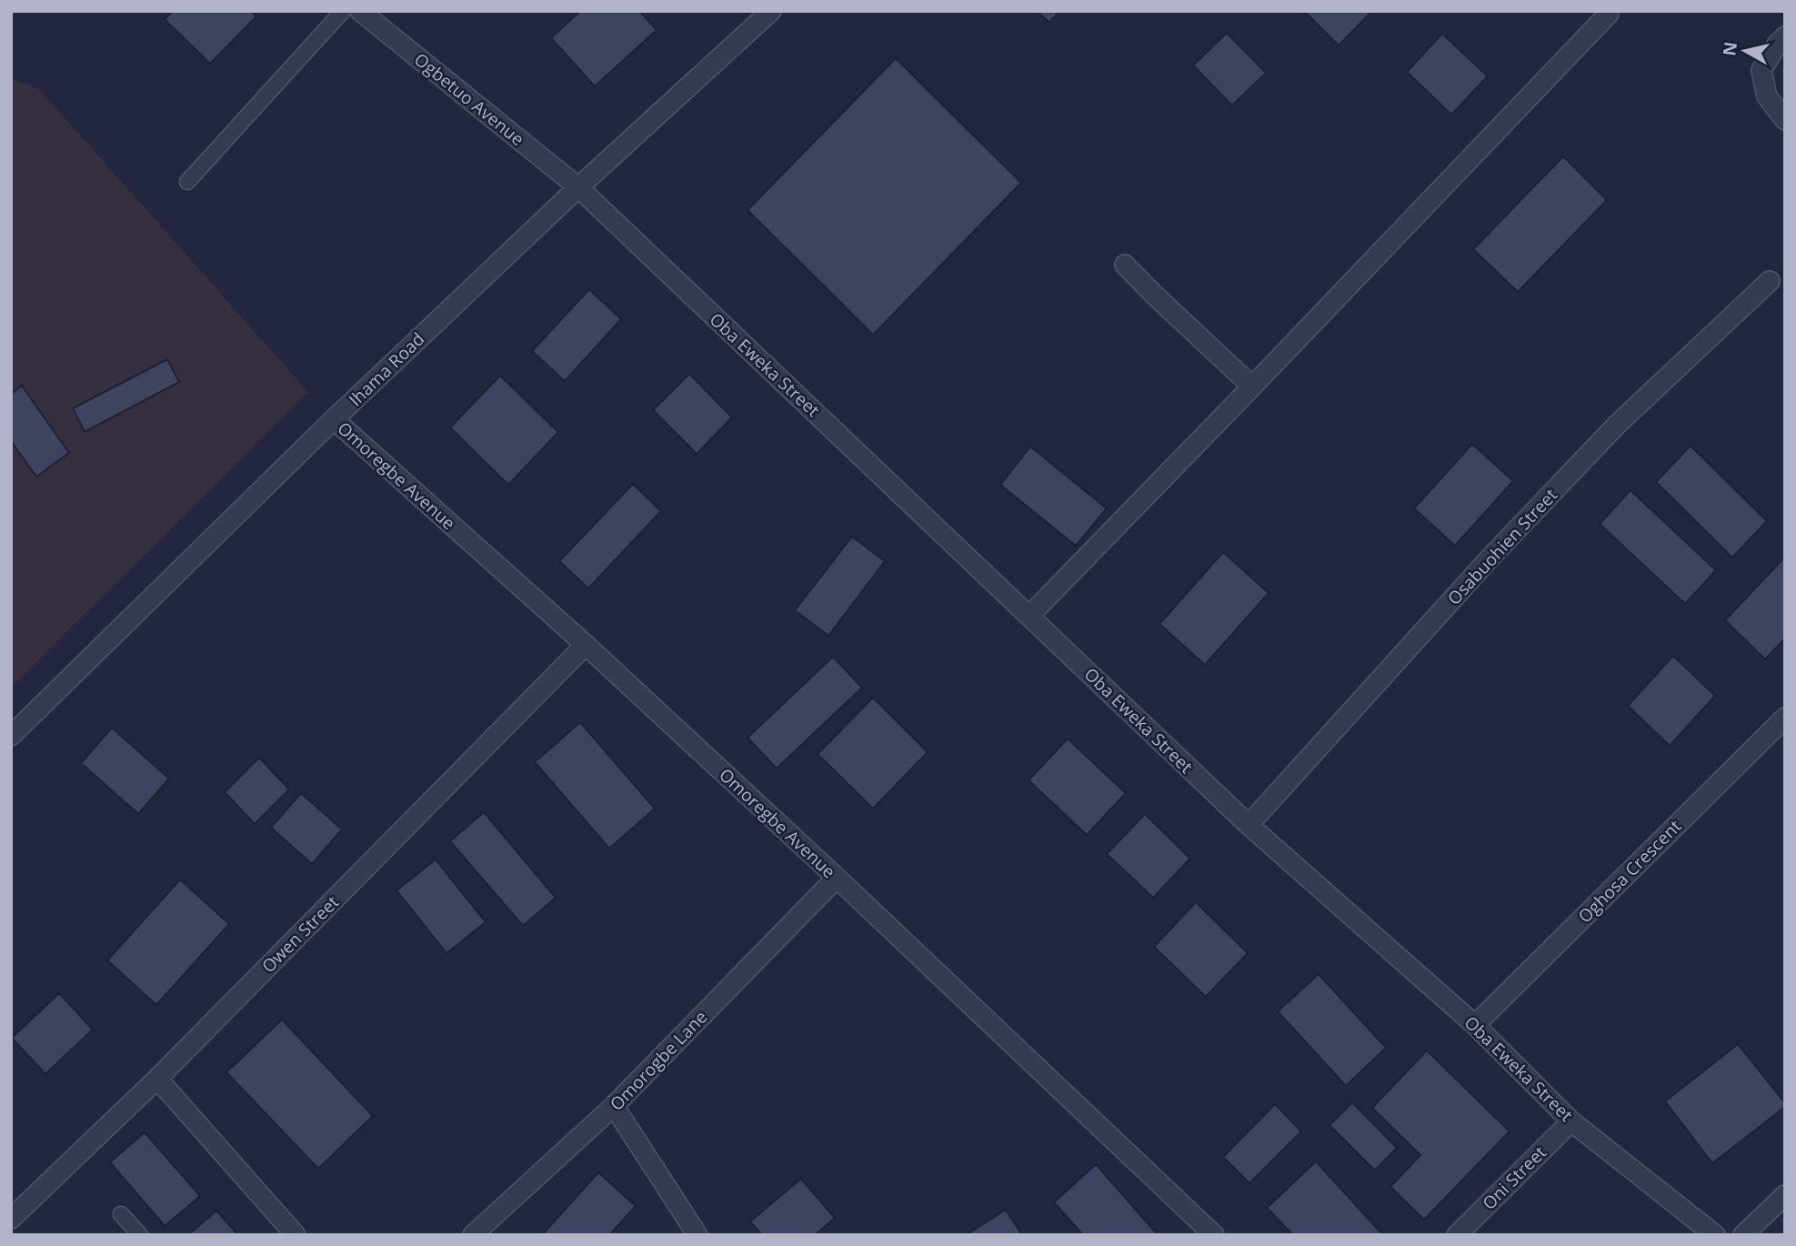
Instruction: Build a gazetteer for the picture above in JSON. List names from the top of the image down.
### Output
{
  "streets": {
    "street": [
      "Ogbetuo Avenue",
      "Oba Eweka Street",
      "Ihama Road",
      "Omoregbe Avenue",
      "Osabuohien Street",
      "Oghosa Crescent",
      "Owen Street",
      "Omorogbe Lane",
      "Oni Street"
    ]
  },
  "crossings": [
    ["Ogbetuo Avenue", "Oba Eweka Street"],
    ["Ogbetuo Avenue", "Ihama Road"],
    ["Oba Eweka Street", "Ihama Road"],
    ["Oba Eweka Street", "Osabuohien Street"],
    ["Oba Eweka Street", "Oghosa Crescent"],
    ["Oba Eweka Street", "Oni Street"],
    ["Ihama Road", "Omoregbe Avenue"],
    ["Omoregbe Avenue", "Owen Street"],
    ["Omoregbe Avenue", "Omorogbe Lane"]
  ],
  "north": "left"
}
